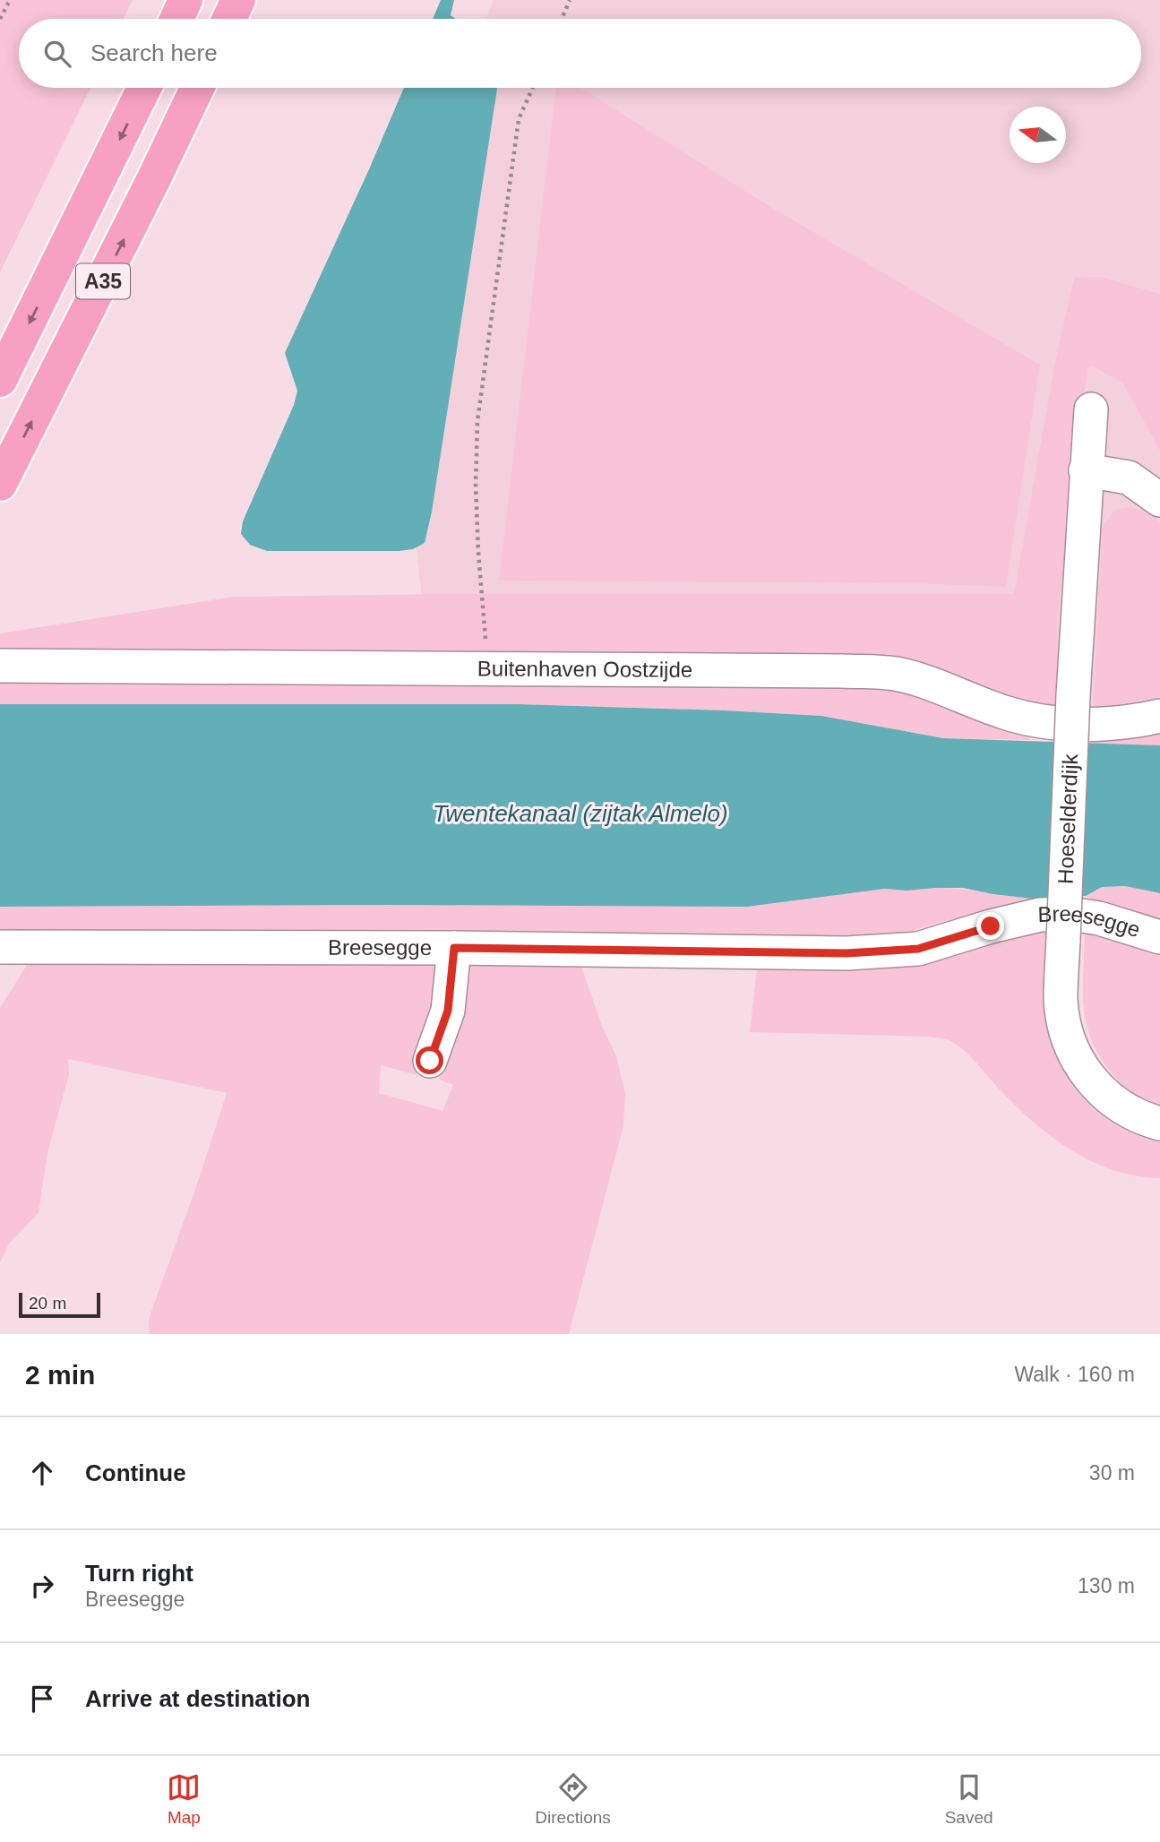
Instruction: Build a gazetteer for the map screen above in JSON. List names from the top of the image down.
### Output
{
  "streets": {
    "highway": ["A35"],
    "street": ["Buitenhaven Oostzijde", "Hoeselderdijk", "Breesegge"]
  },
  "water": ["Twentekanaal (zijtak Almelo)"],
  "scale_bar": "20 m",
  "north": "left",
  "page": {
    "search": "Search here",
    "scale": "20 m",
    "heading": ["2 min", "Walk · 160 m"],
    "list": [
      ["Continue", "30 m"],
      ["Turn right", "Breesegge", "130 m"],
      "Arrive at destination"
    ],
    "nav": ["Map", "Directions", "Saved"]
  }
}
